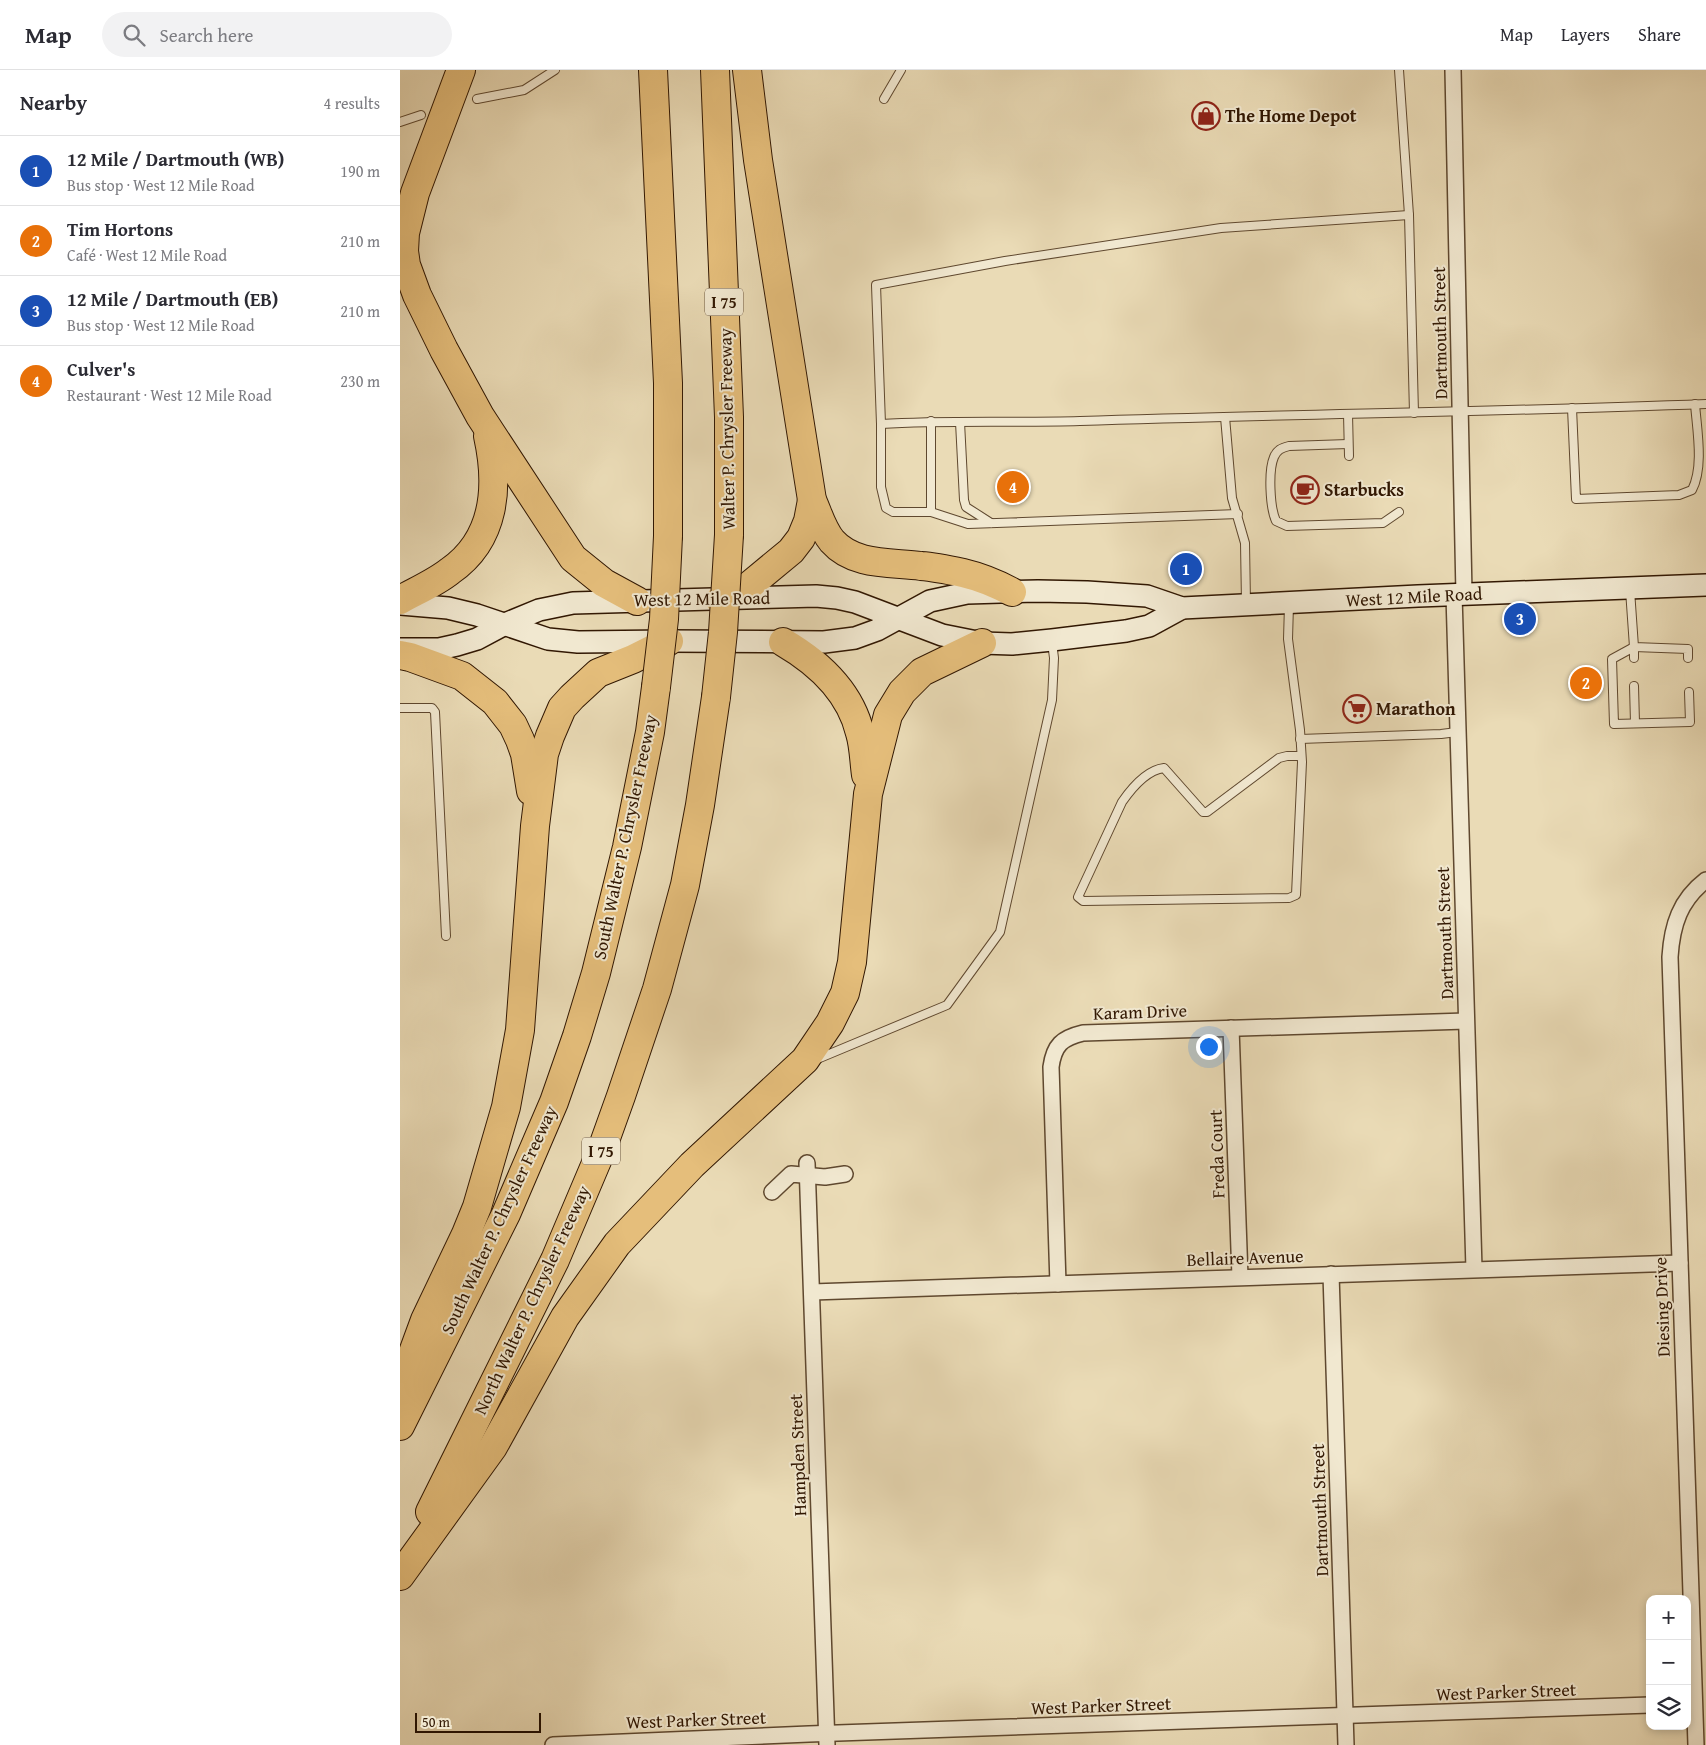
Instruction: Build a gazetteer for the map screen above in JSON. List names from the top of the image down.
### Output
{
  "streets": {
    "highway": [
      "I 75",
      "Walter P. Chrysler Freeway",
      "South Walter P. Chrysler Freeway",
      "North Walter P. Chrysler Freeway"
    ],
    "main road": ["West 12 Mile Road"],
    "street": [
      "Dartmouth Street",
      "Karam Drive",
      "Freda Court",
      "Bellaire Avenue",
      "Diesing Drive",
      "Hampden Street",
      "West Parker Street"
    ]
  },
  "crossings": [
    ["Dartmouth Street", "West 12 Mile Road"],
    ["Dartmouth Street", "Karam Drive"],
    ["Dartmouth Street", "Bellaire Avenue"],
    ["Dartmouth Street", "West Parker Street"],
    ["Walter P. Chrysler Freeway", "North Walter P. Chrysler Freeway"],
    ["Karam Drive", "Freda Court"],
    ["Karam Drive", "Bellaire Avenue"],
    ["Freda Court", "Bellaire Avenue"],
    ["Bellaire Avenue", "Diesing Drive"],
    ["Bellaire Avenue", "Hampden Street"],
    ["Hampden Street", "West Parker Street"]
  ],
  "places": {
    "shop": ["The Home Depot"],
    "cafe": ["Starbucks"],
    "supermarket": ["Marathon"]
  },
  "scale_bar": "50 m",
  "page": {
    "header": "Map",
    "search": "Search here",
    "nav": ["Map", "Layers", "Share"],
    "heading": ["Nearby", "4 results"],
    "list": [
      {
        "mark": "1",
        "name": "12 Mile / Dartmouth (WB)",
        "note": "Bus stop · West 12 Mile Road",
        "value": "190 m"
      },
      {
        "mark": "2",
        "name": "Tim Hortons",
        "note": "Café · West 12 Mile Road",
        "value": "210 m"
      },
      {
        "mark": "3",
        "name": "12 Mile / Dartmouth (EB)",
        "note": "Bus stop · West 12 Mile Road",
        "value": "210 m"
      },
      {
        "mark": "4",
        "name": "Culver's",
        "note": "Restaurant · West 12 Mile Road",
        "value": "230 m"
      }
    ],
    "pins": [
      "4",
      "1",
      "3",
      "2"
    ],
    "map_buttons": ["+", "−"],
    "scale": "50 m"
  }
}
